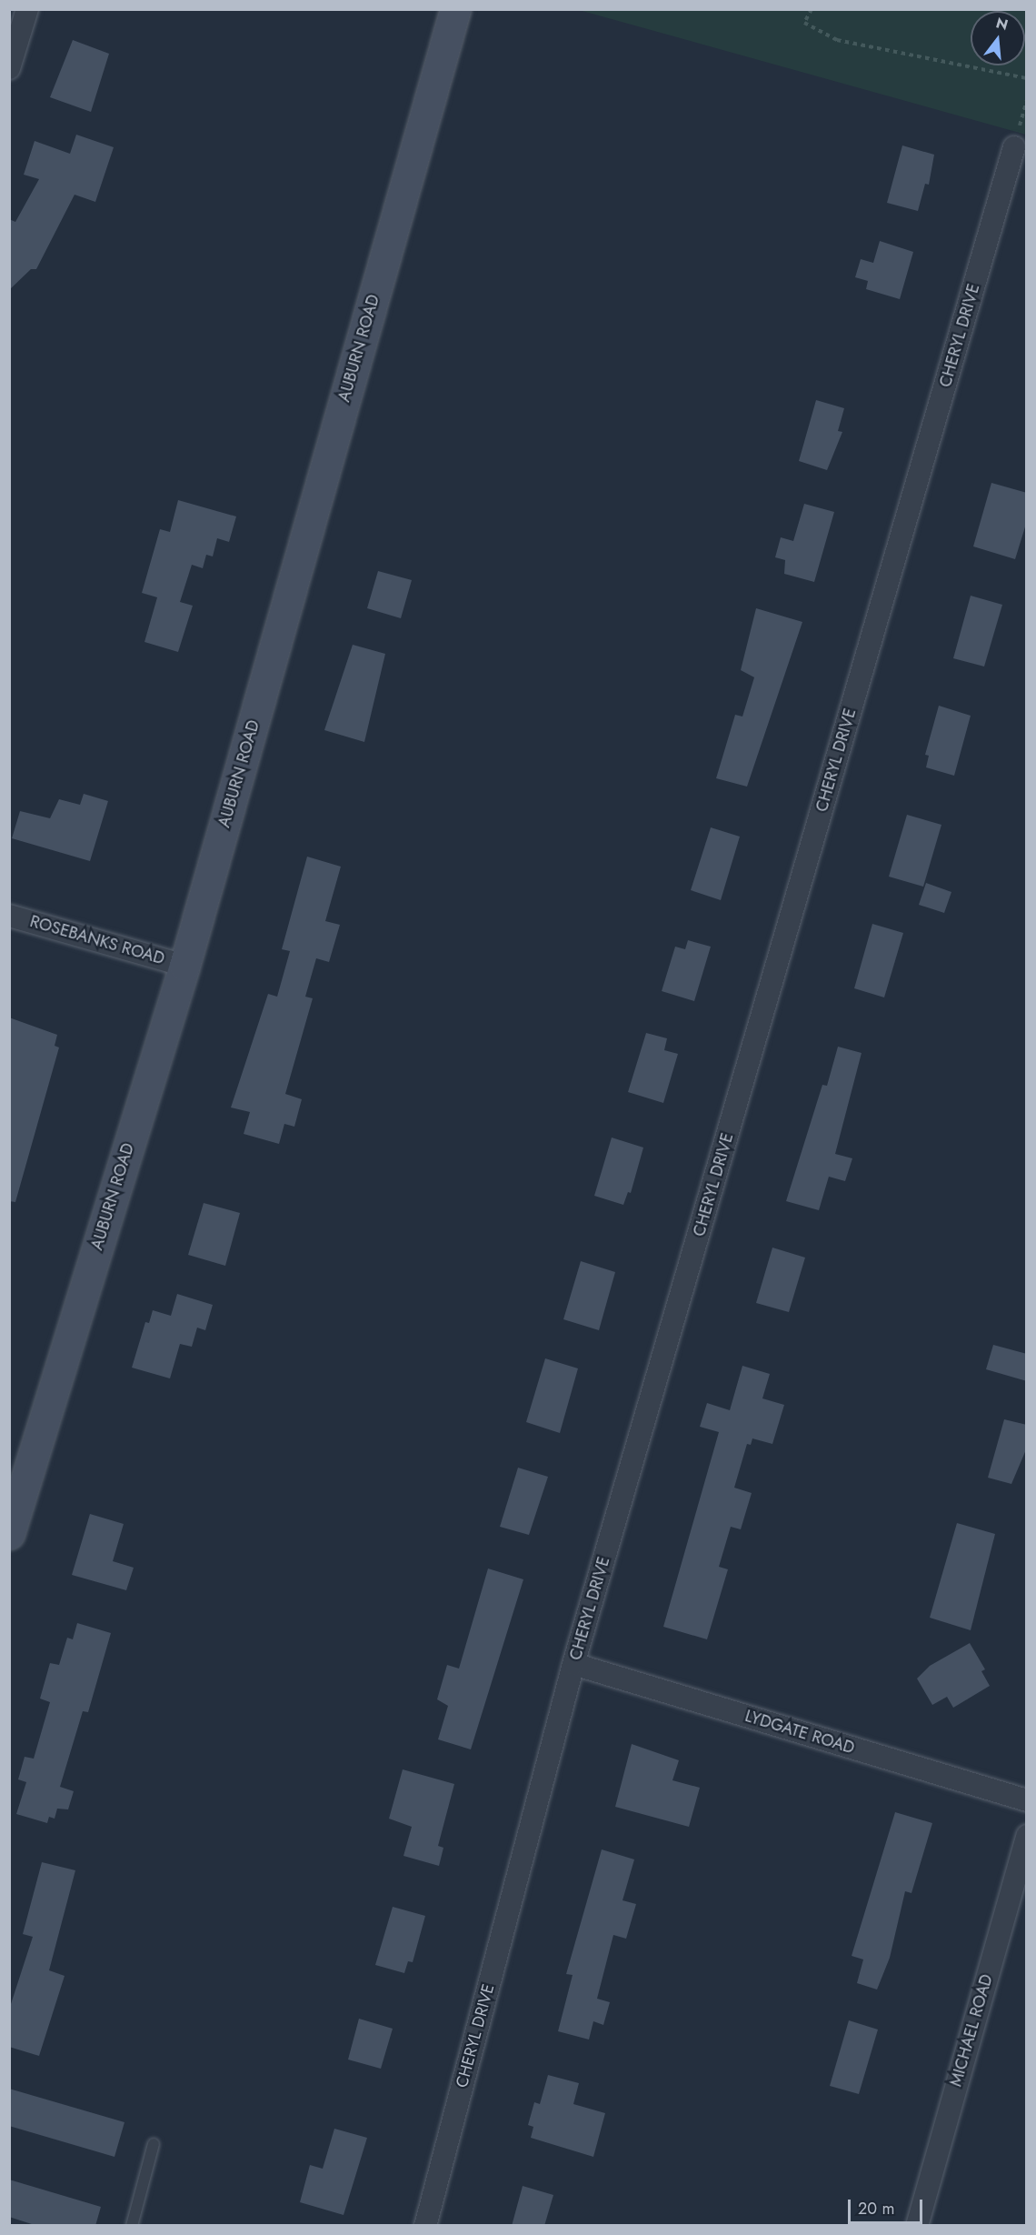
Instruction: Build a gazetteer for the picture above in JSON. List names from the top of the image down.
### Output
{
  "streets": {
    "street": [
      "CHERYL DRIVE",
      "AUBURN ROAD",
      "ROSEBANKS ROAD",
      "LYDGATE ROAD",
      "MICHAEL ROAD"
    ]
  },
  "crossings": [
    ["CHERYL DRIVE", "LYDGATE ROAD"],
    ["AUBURN ROAD", "ROSEBANKS ROAD"]
  ],
  "scale_bar": "20 m",
  "north": "top"
}
